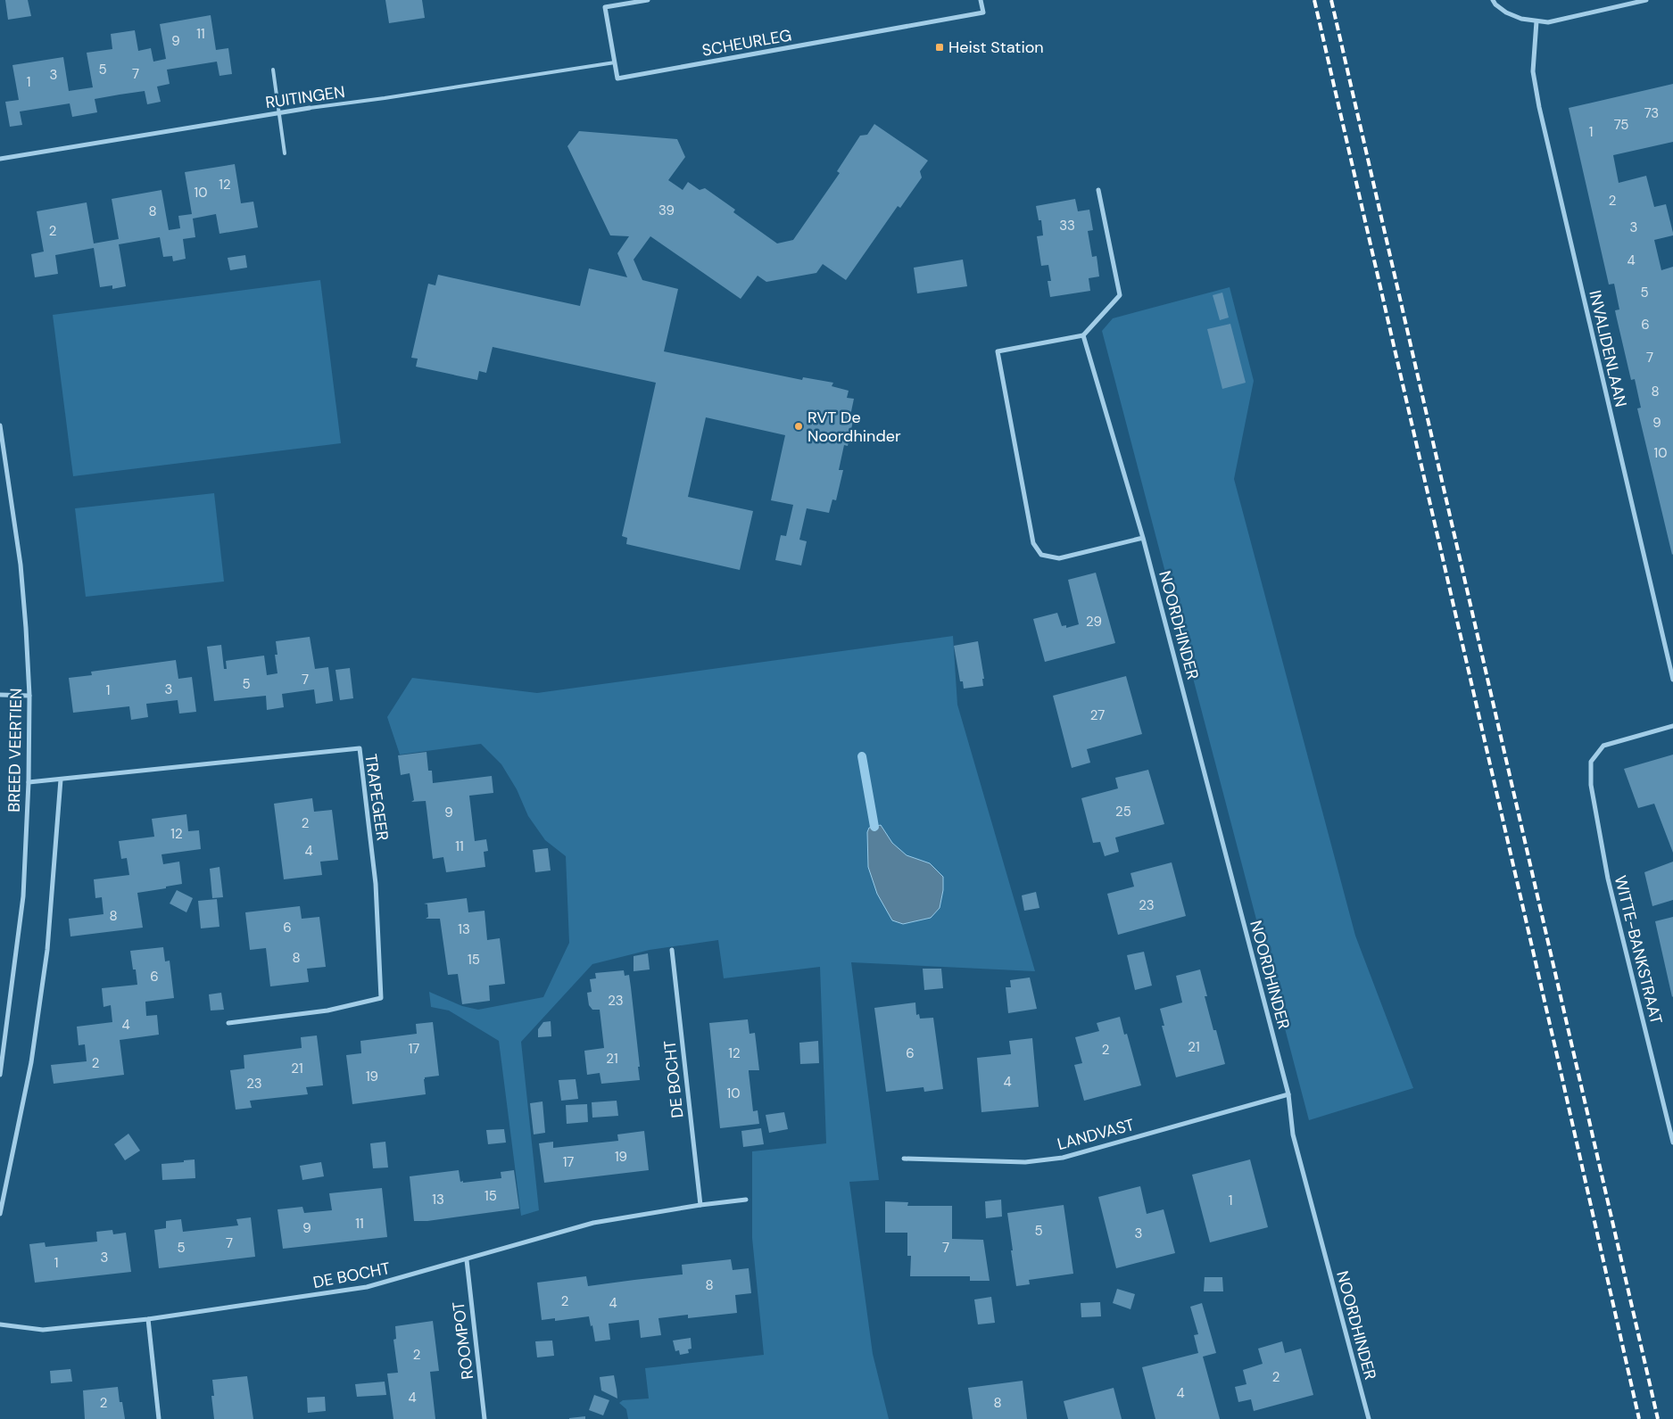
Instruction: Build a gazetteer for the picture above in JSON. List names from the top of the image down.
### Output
{
  "streets": {
    "street": [
      "SCHEURLEG",
      "RUITINGEN",
      "INVALIDENLAAN",
      "NOORDHINDER",
      "BREED VEERTIEN",
      "TRAPEGEER",
      "WITTE-BANKSTRAAT",
      "DE BOCHT",
      "LANDVAST",
      "ROOMPOT"
    ]
  },
  "crossings": [
    ["SCHEURLEG", "RUITINGEN"],
    ["NOORDHINDER", "LANDVAST"],
    ["BREED VEERTIEN", "TRAPEGEER"],
    ["DE BOCHT", "ROOMPOT"]
  ],
  "places": {
    "transit": ["Heist Station"],
    "other": ["RVT De Noordhinder"]
  },
  "house_numbers": [
    "11",
    "9",
    "5",
    "7",
    "3",
    "1",
    "73",
    "75",
    "1",
    "12",
    "10",
    "2",
    "39",
    "8",
    "33",
    "3",
    "2",
    "4",
    "5",
    "6",
    "7",
    "8",
    "9",
    "10",
    "29",
    "7",
    "5",
    "3",
    "1",
    "27",
    "25",
    "9",
    "2",
    "12",
    "11",
    "4",
    "23",
    "8",
    "6",
    "13",
    "8",
    "15",
    "6",
    "23",
    "4",
    "21",
    "17",
    "2",
    "12",
    "6",
    "21",
    "2",
    "21",
    "19",
    "4",
    "23",
    "10",
    "19",
    "17",
    "15",
    "13",
    "1",
    "11",
    "9",
    "5",
    "3",
    "7",
    "5",
    "7",
    "3",
    "1",
    "8",
    "2",
    "4",
    "2",
    "2",
    "4",
    "4",
    "2",
    "8"
  ]
}
